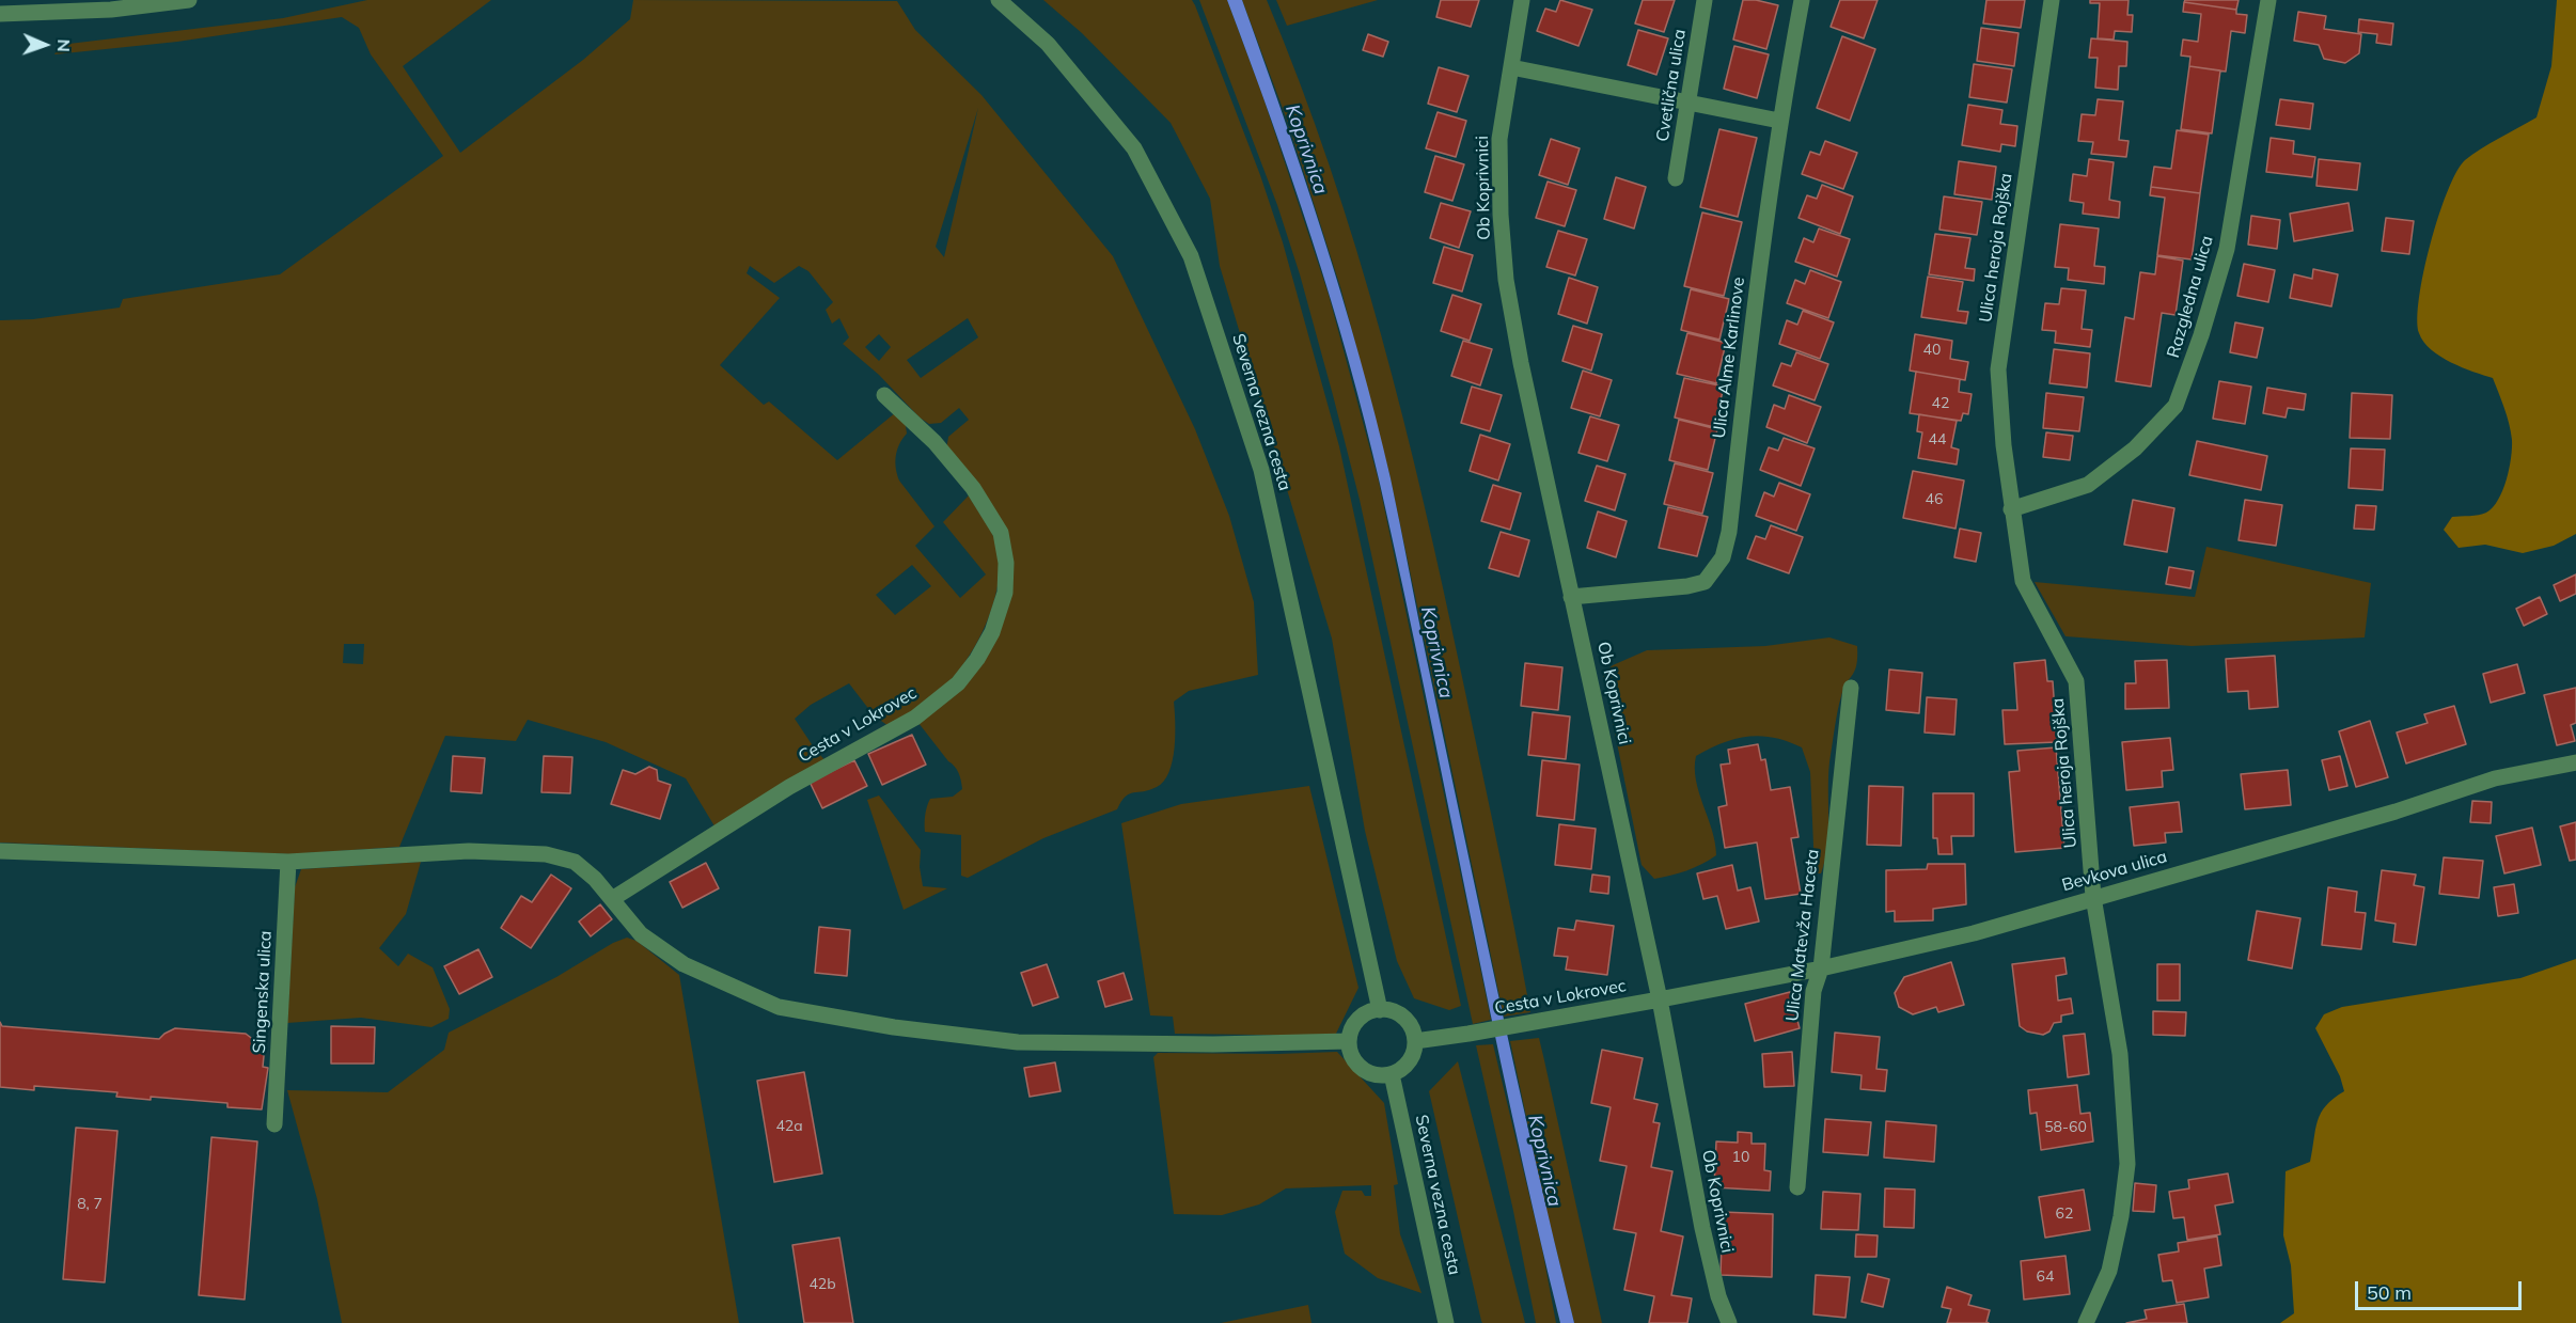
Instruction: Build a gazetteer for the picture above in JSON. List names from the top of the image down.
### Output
{
  "streets": {
    "street": [
      "Cvetlična ulica",
      "Ob Koprivnici",
      "Ulica heroja Rojška",
      "Razgledna ulica",
      "Ulica Alme Karlinove",
      "Severna vezna cesta",
      "Cesta v Lokrovec",
      "Bevkova ulica",
      "Ulica Matevža Haceta",
      "Singenska ulica"
    ]
  },
  "crossings": [
    ["Ob Koprivnici", "Ulica Alme Karlinove"],
    ["Ob Koprivnici", "Cesta v Lokrovec"],
    ["Ob Koprivnici", "Bevkova ulica"],
    ["Ulica heroja Rojška", "Razgledna ulica"],
    ["Ulica heroja Rojška", "Bevkova ulica"],
    ["Severna vezna cesta", "Cesta v Lokrovec"],
    ["Cesta v Lokrovec", "Bevkova ulica"],
    ["Bevkova ulica", "Ulica Matevža Haceta"]
  ],
  "water": ["Koprivnica"],
  "house_numbers": [
    "40",
    "42",
    "44",
    "46",
    "42a",
    "58-60",
    "10",
    "8, 7",
    "62",
    "64",
    "42b"
  ],
  "scale_bar": "50 m",
  "north": "right"
}
